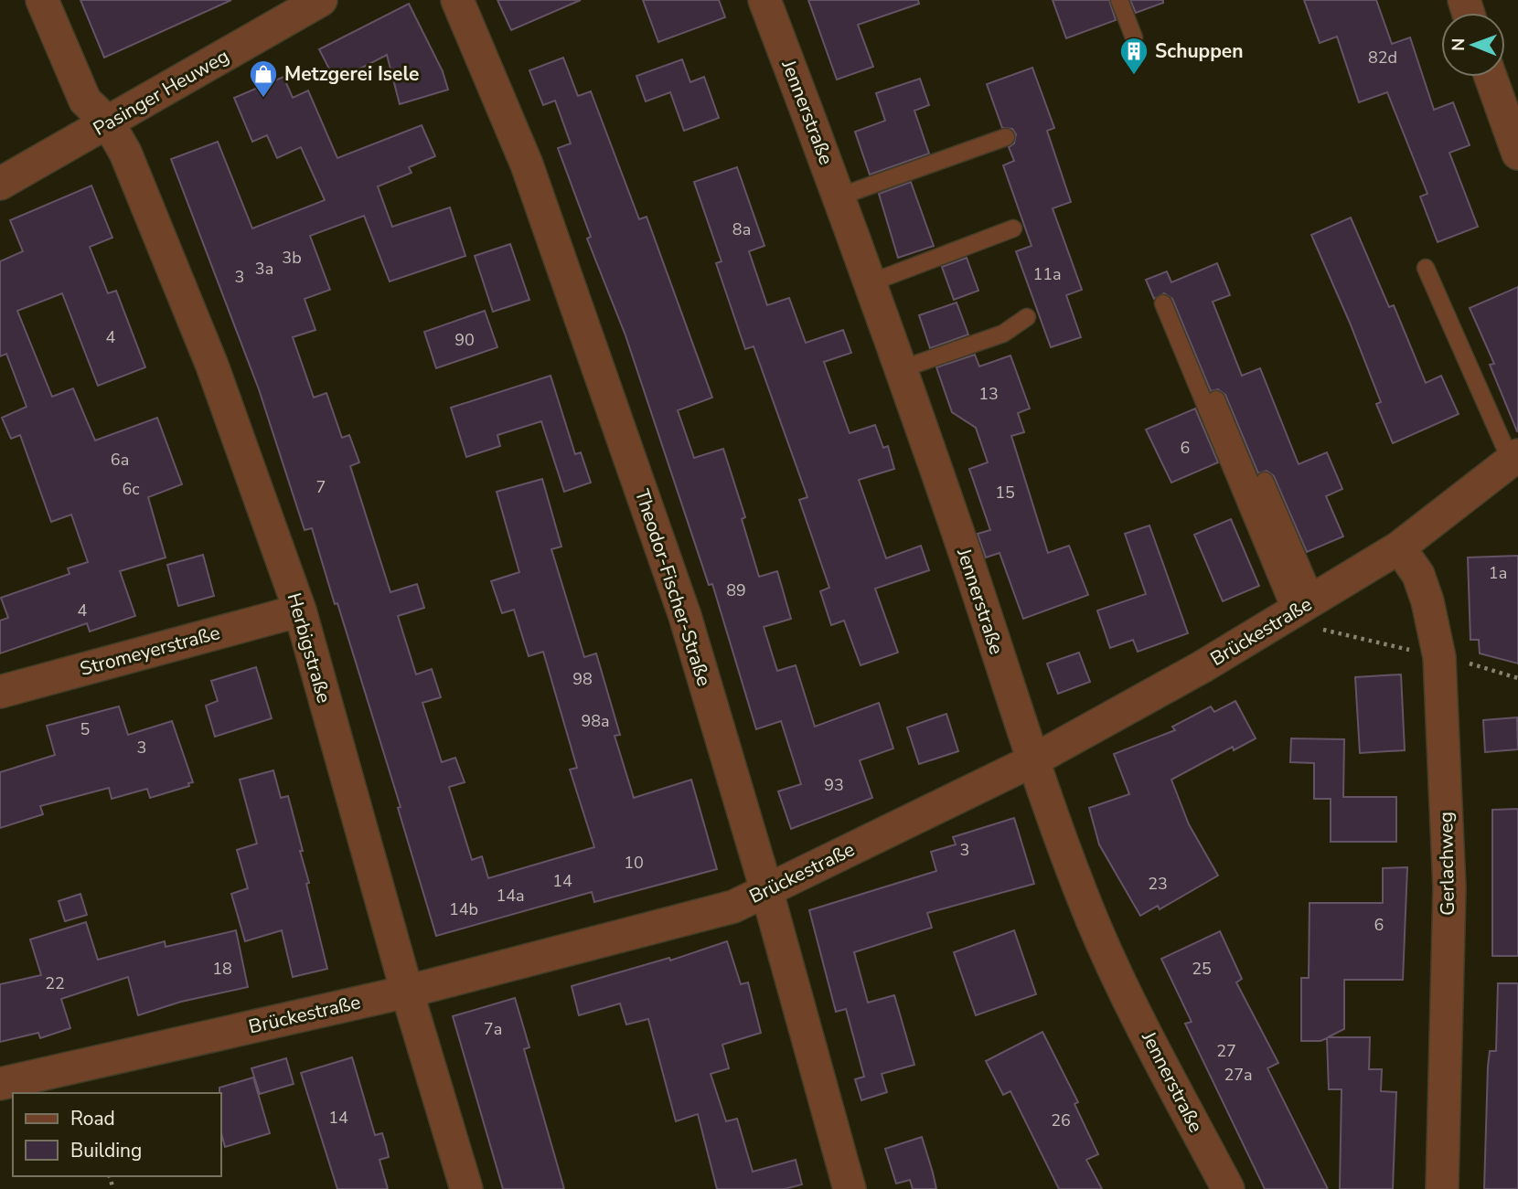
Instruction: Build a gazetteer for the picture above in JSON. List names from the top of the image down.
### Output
{
  "streets": {
    "street": [
      "Pasinger Heuweg",
      "Jennerstraße",
      "Theodor-Fischer-Straße",
      "Brückestraße",
      "Herbigstraße",
      "Stromeyerstraße",
      "Gerlachweg"
    ]
  },
  "crossings": [
    ["Pasinger Heuweg", "Herbigstraße"],
    ["Jennerstraße", "Brückestraße"],
    ["Theodor-Fischer-Straße", "Brückestraße"],
    ["Brückestraße", "Herbigstraße"],
    ["Brückestraße", "Gerlachweg"],
    ["Herbigstraße", "Stromeyerstraße"]
  ],
  "places": {
    "building": ["Schuppen"],
    "shop": ["Metzgerei Isele"]
  },
  "house_numbers": [
    "82d",
    "8a",
    "3b",
    "3a",
    "11a",
    "3",
    "4",
    "90",
    "13",
    "6",
    "6a",
    "7",
    "6c",
    "15",
    "1a",
    "89",
    "4",
    "98",
    "98a",
    "5",
    "3",
    "93",
    "3",
    "10",
    "14",
    "23",
    "14a",
    "14b",
    "6",
    "18",
    "25",
    "22",
    "7a",
    "27",
    "27a",
    "14",
    "26"
  ],
  "legend": ["Road", "Building"],
  "north": "left"
}
